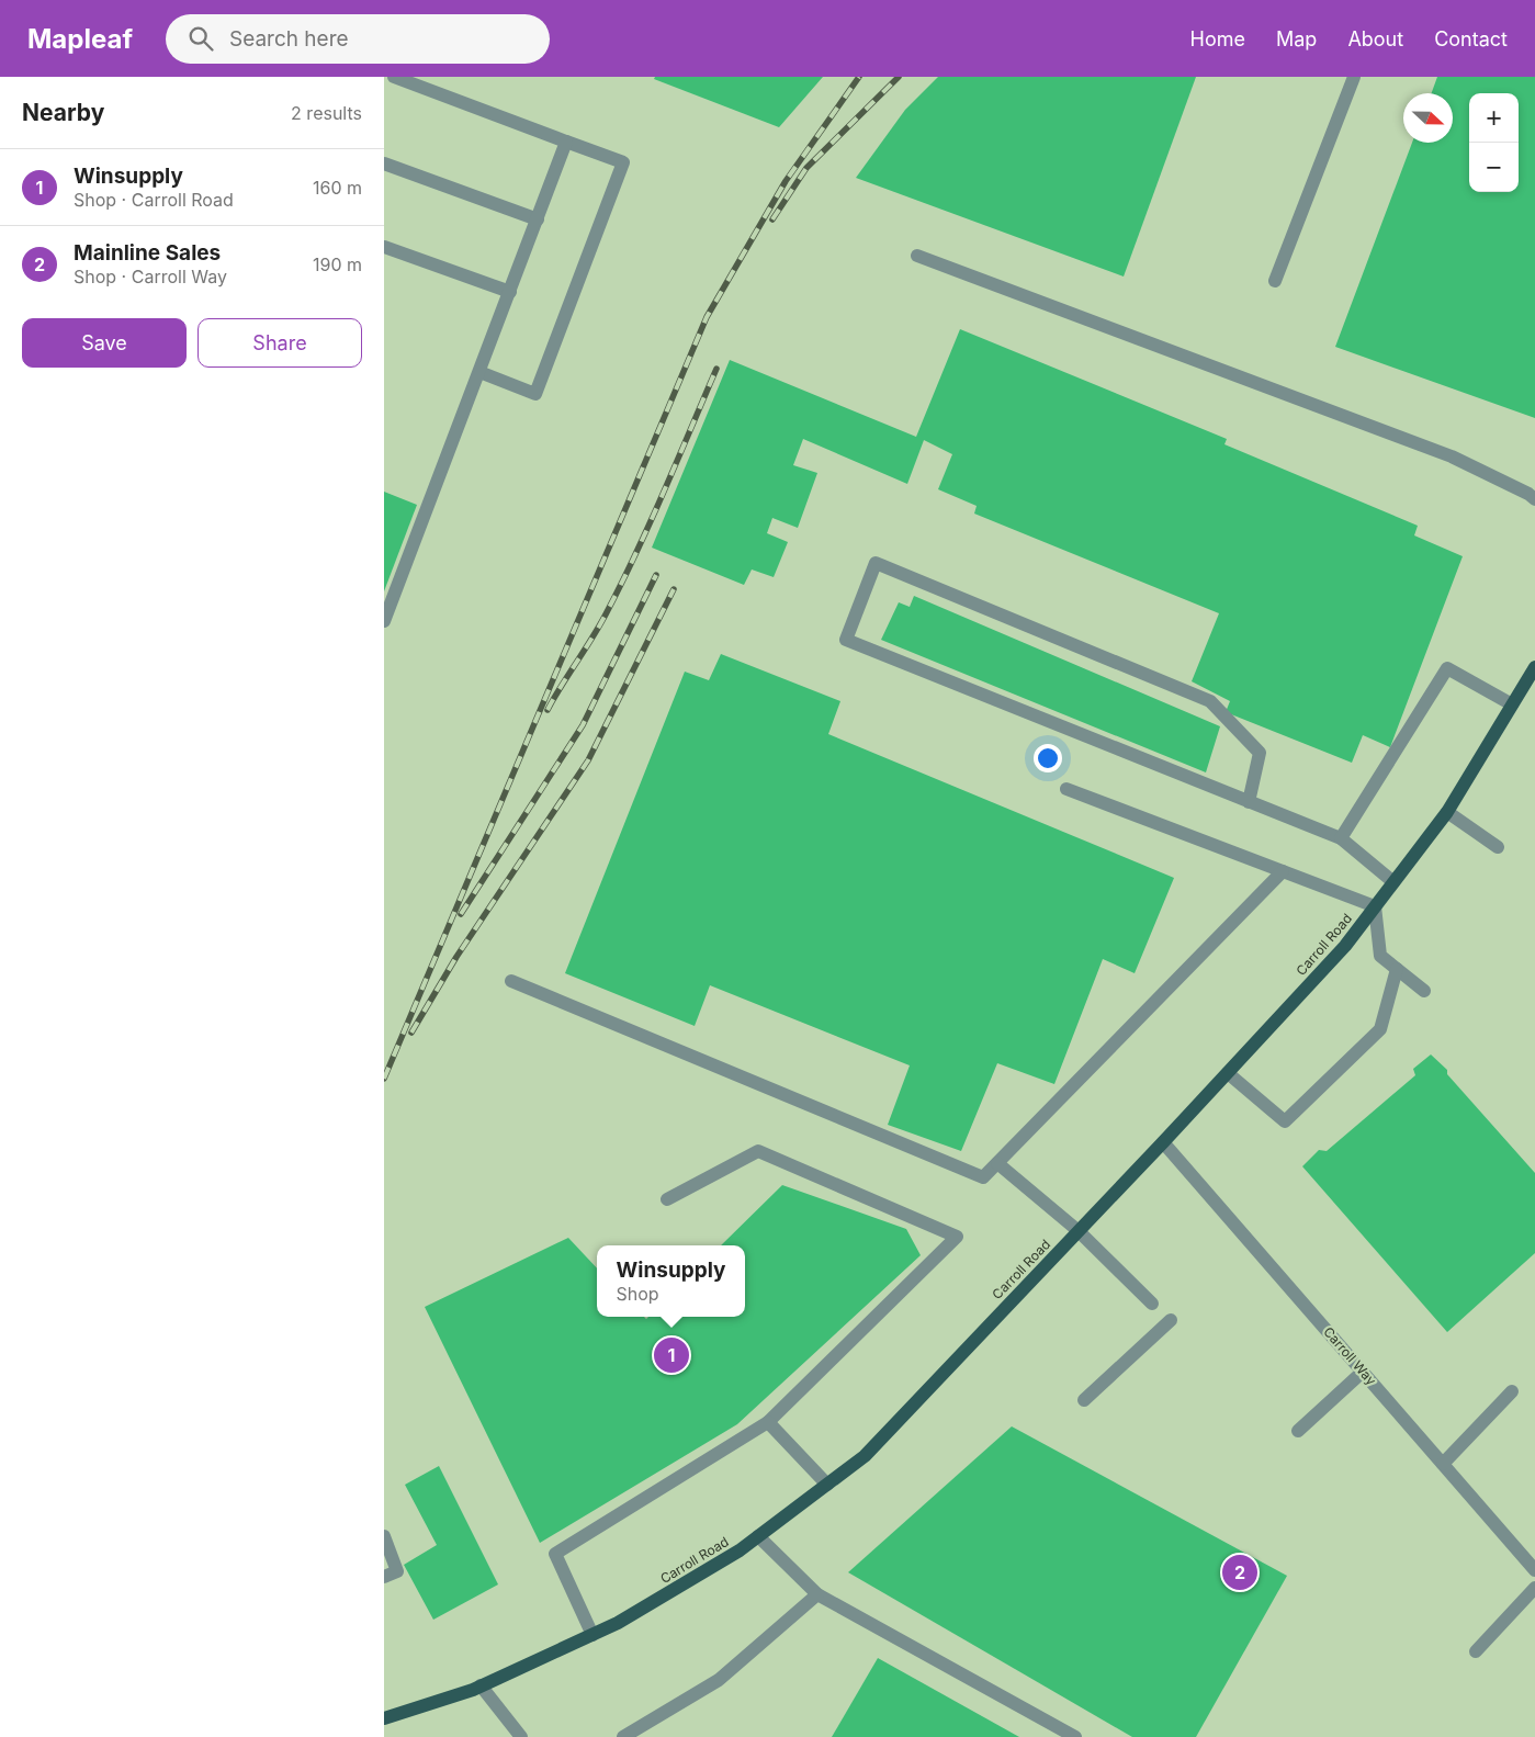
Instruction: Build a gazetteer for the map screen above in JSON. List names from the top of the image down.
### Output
{
  "streets": {
    "main road": ["Carroll Road"],
    "street": ["Carroll Way"]
  },
  "crossings": [
    ["Carroll Road", "Carroll Way"]
  ],
  "north": "right",
  "page": {
    "header": "Mapleaf",
    "search": "Search here",
    "nav": [
      "Home",
      "Map",
      "About",
      "Contact"
    ],
    "heading": ["Nearby", "2 results"],
    "map_buttons": ["+", "−"],
    "list": [
      {
        "mark": "1",
        "name": "Winsupply",
        "note": "Shop · Carroll Road",
        "value": "160 m"
      },
      {
        "mark": "2",
        "name": "Mainline Sales",
        "note": "Shop · Carroll Way",
        "value": "190 m"
      }
    ],
    "buttons": ["Save", "Share"],
    "popup": ["Winsupply", "Shop"],
    "pins": ["1", "2"]
  }
}
